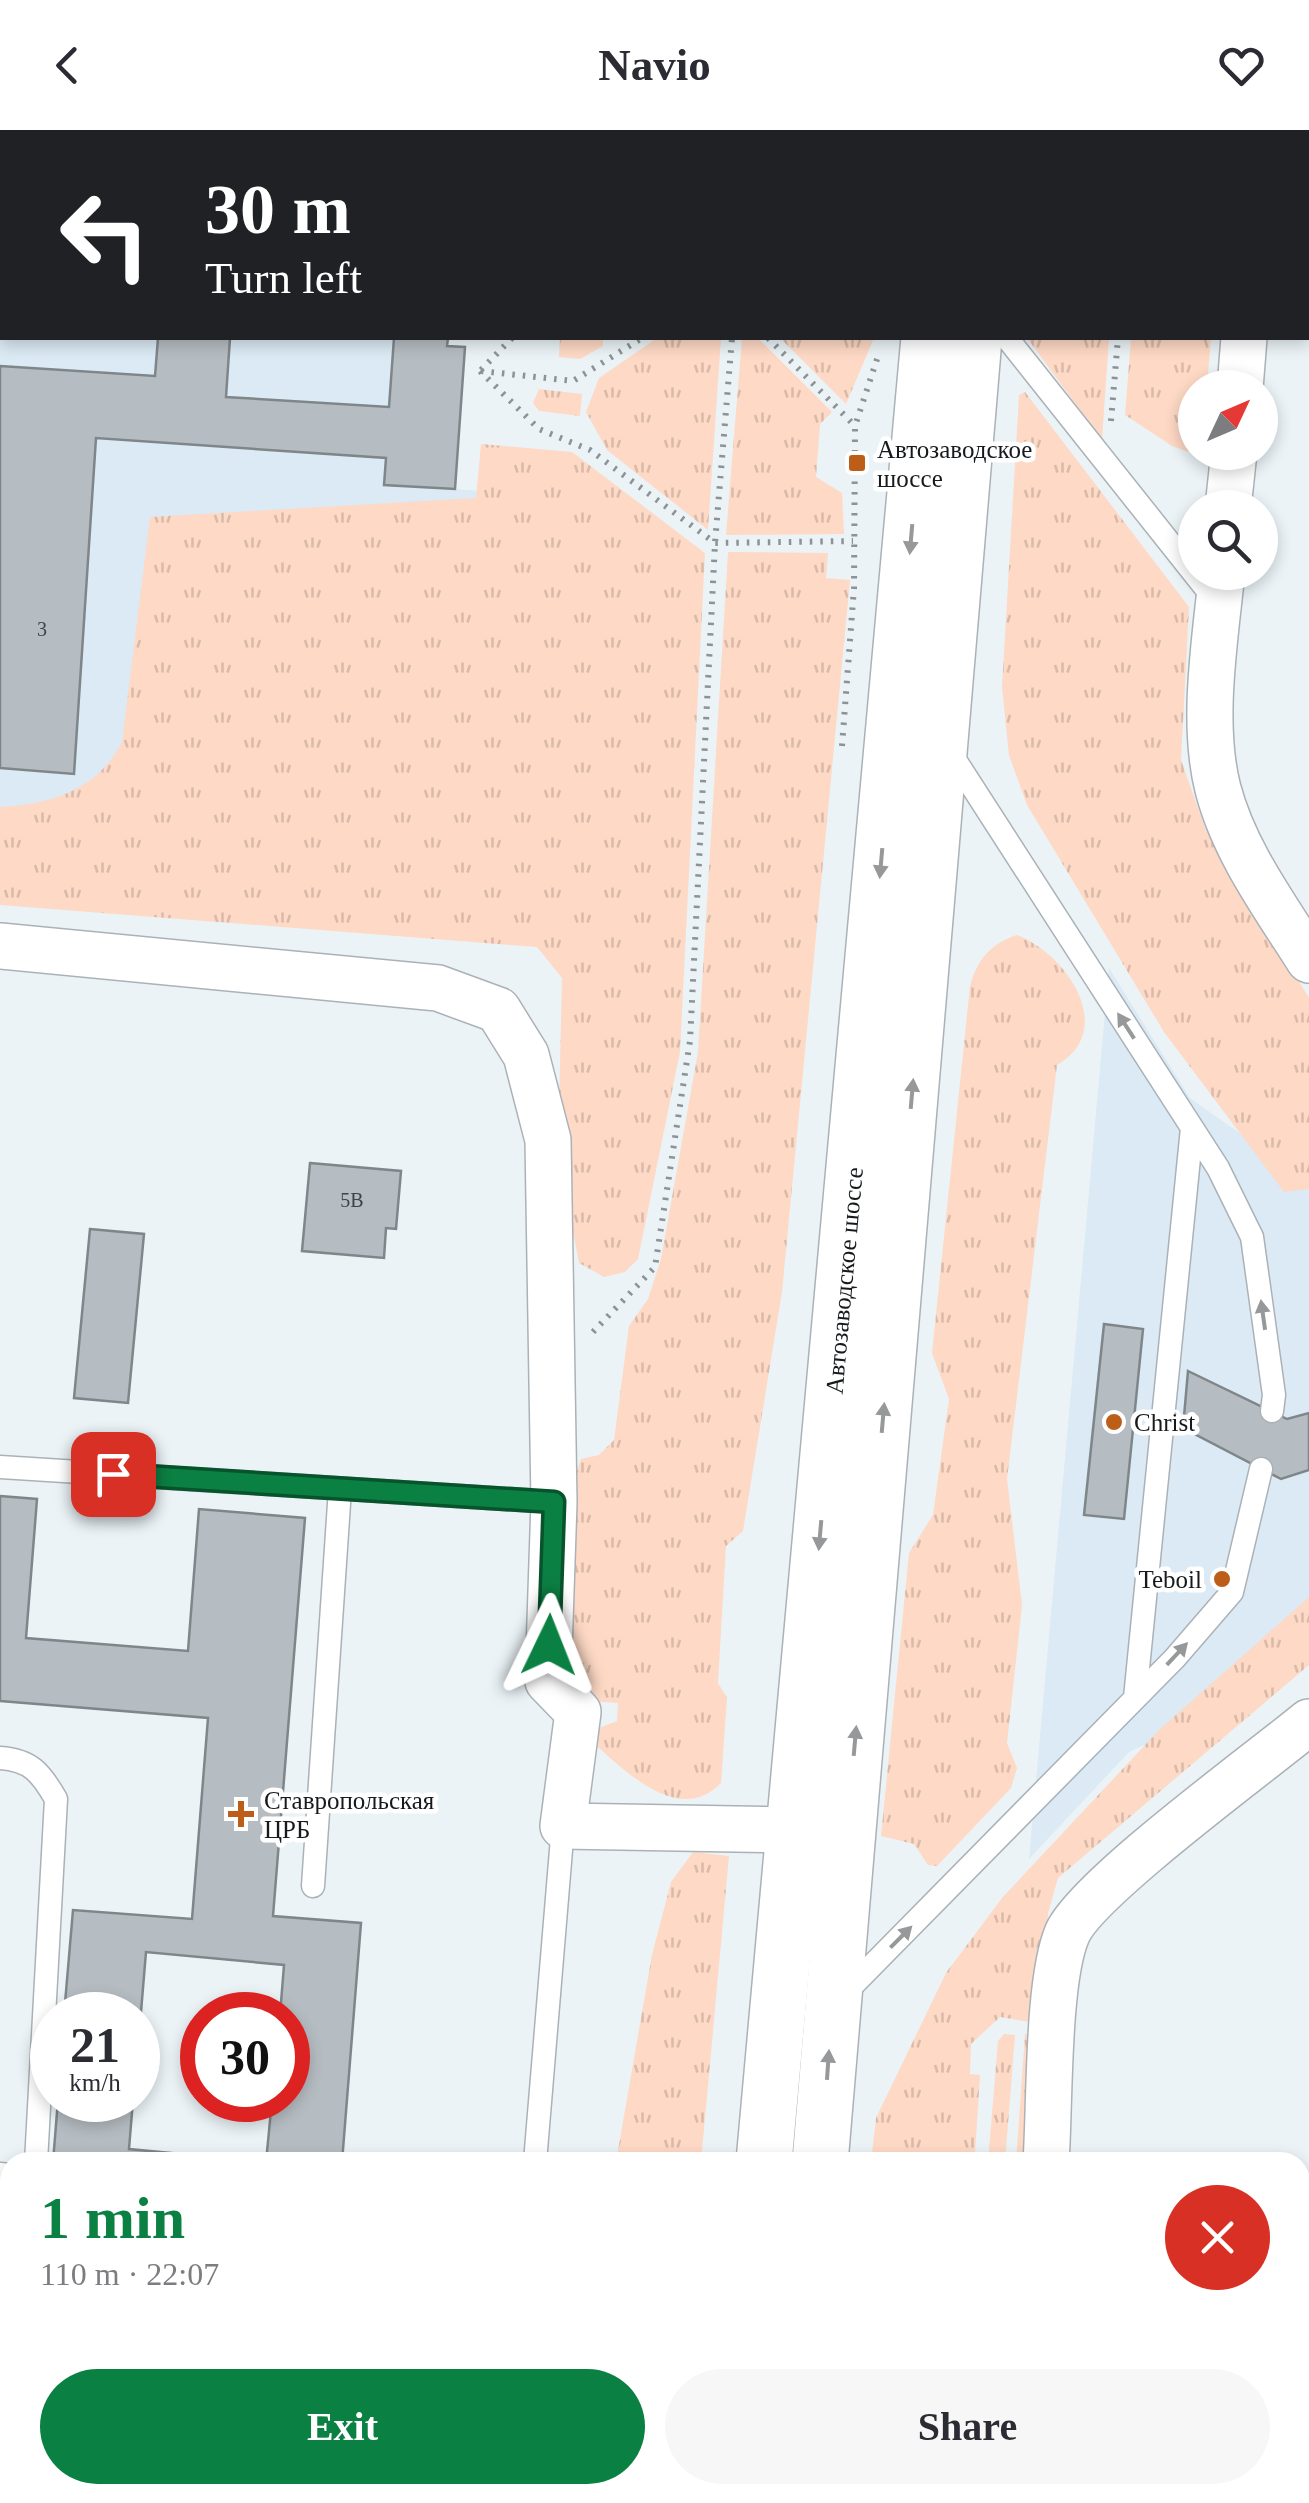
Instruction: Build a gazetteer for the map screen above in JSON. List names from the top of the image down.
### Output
{
  "streets": {
    "main road": ["Автозаводское шоссе"]
  },
  "places": {
    "transit": ["Автозаводское шоссе"],
    "other": ["Christ", "Teboil"],
    "health": ["Ставропольская ЦРБ"]
  },
  "house_numbers": ["3", "5В"],
  "north": "top right",
  "page": {
    "header": "Navio",
    "turn": ["30 m", "Turn left"],
    "speed": "21 km/h",
    "limit": "30",
    "heading": ["1 min", "110 m · 22:07"],
    "buttons": ["Exit", "Share"]
  }
}
